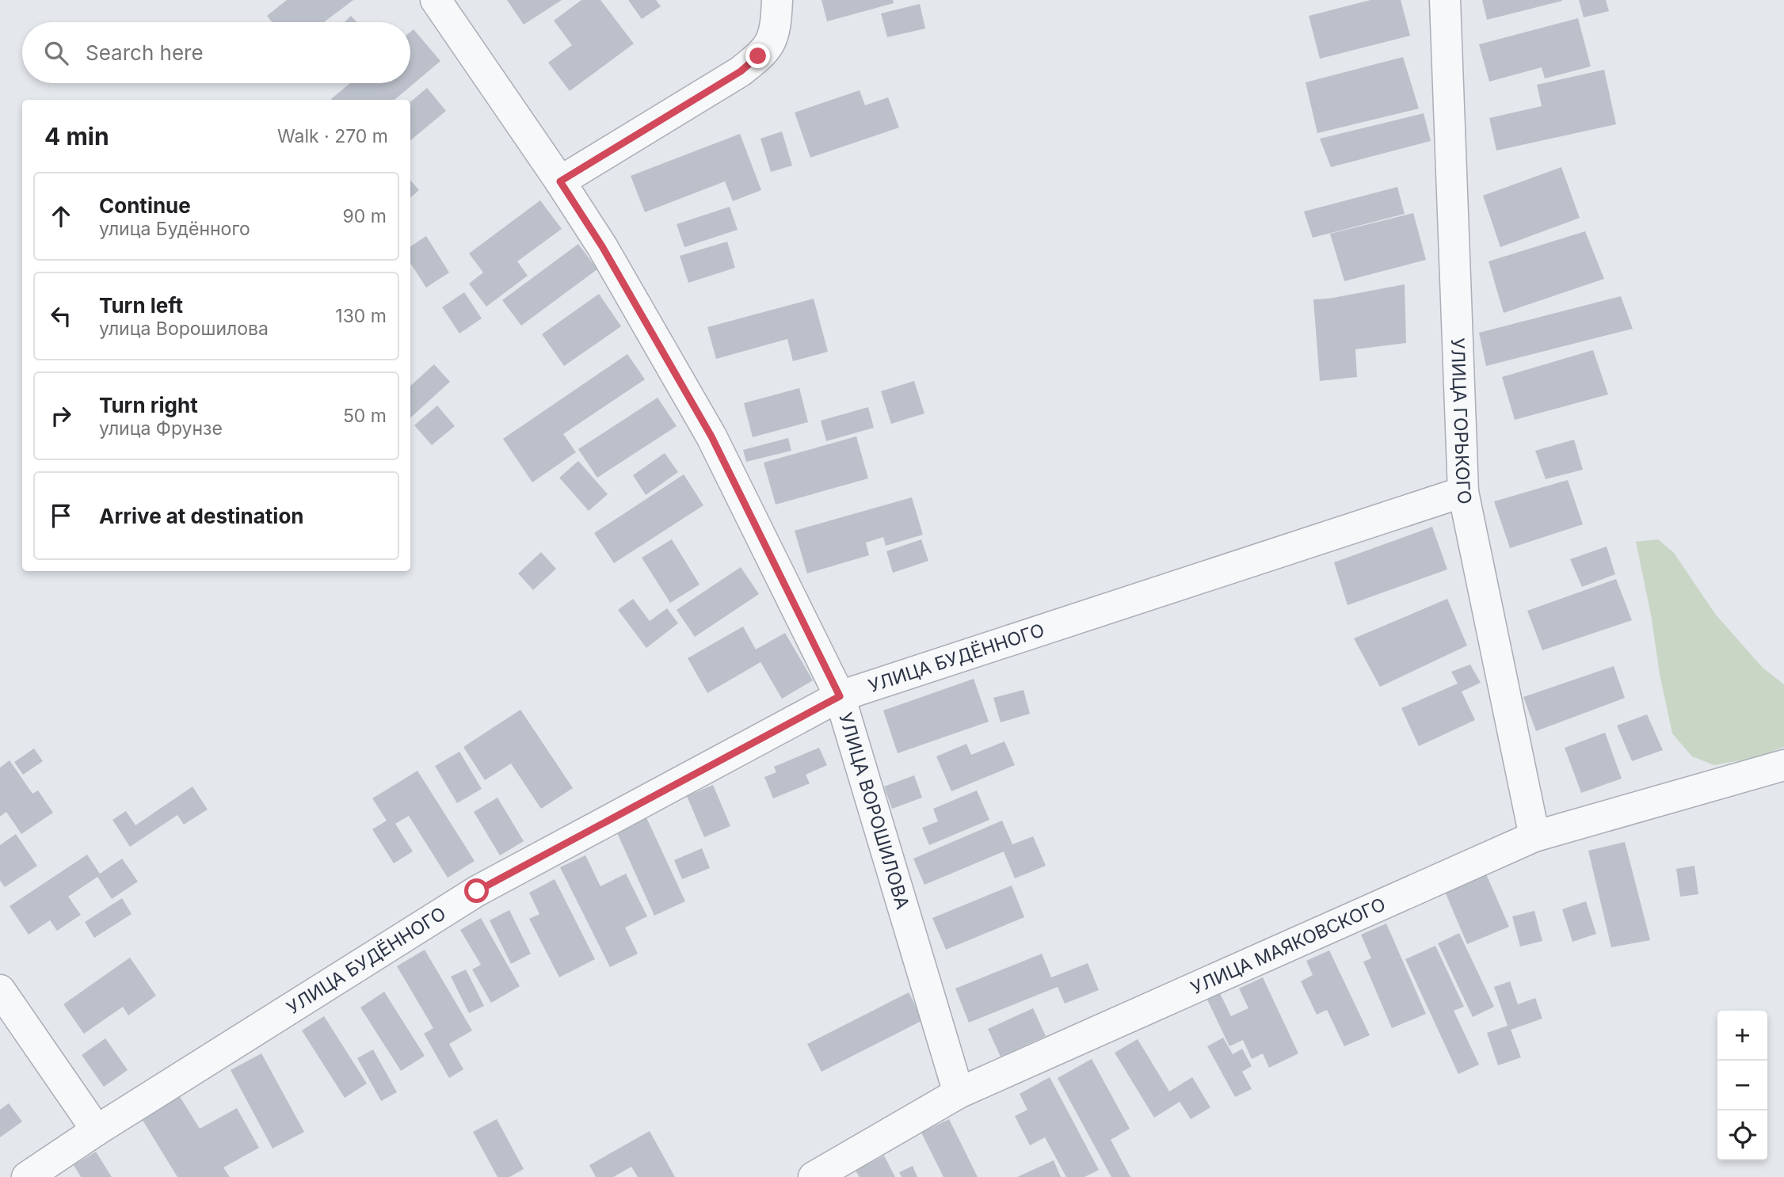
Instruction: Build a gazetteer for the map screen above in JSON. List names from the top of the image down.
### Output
{
  "streets": {
    "street": [
      "УЛИЦА ГОРЬКОГО",
      "УЛИЦА БУДЁННОГО",
      "УЛИЦА ВОРОШИЛОВА",
      "УЛИЦА МАЯКОВСКОГО"
    ]
  },
  "crossings": [
    ["УЛИЦА ГОРЬКОГО", "УЛИЦА БУДЁННОГО"],
    ["УЛИЦА ГОРЬКОГО", "УЛИЦА МАЯКОВСКОГО"],
    ["УЛИЦА БУДЁННОГО", "УЛИЦА ВОРОШИЛОВА"],
    ["УЛИЦА ВОРОШИЛОВА", "УЛИЦА МАЯКОВСКОГО"]
  ],
  "page": {
    "search": "Search here",
    "heading": ["4 min", "Walk · 270 m"],
    "list": [
      ["Continue", "улица Будённого", "90 m"],
      ["Turn left", "улица Ворошилова", "130 m"],
      ["Turn right", "улица Фрунзе", "50 m"],
      "Arrive at destination"
    ],
    "map_buttons": ["+", "−"]
  }
}
